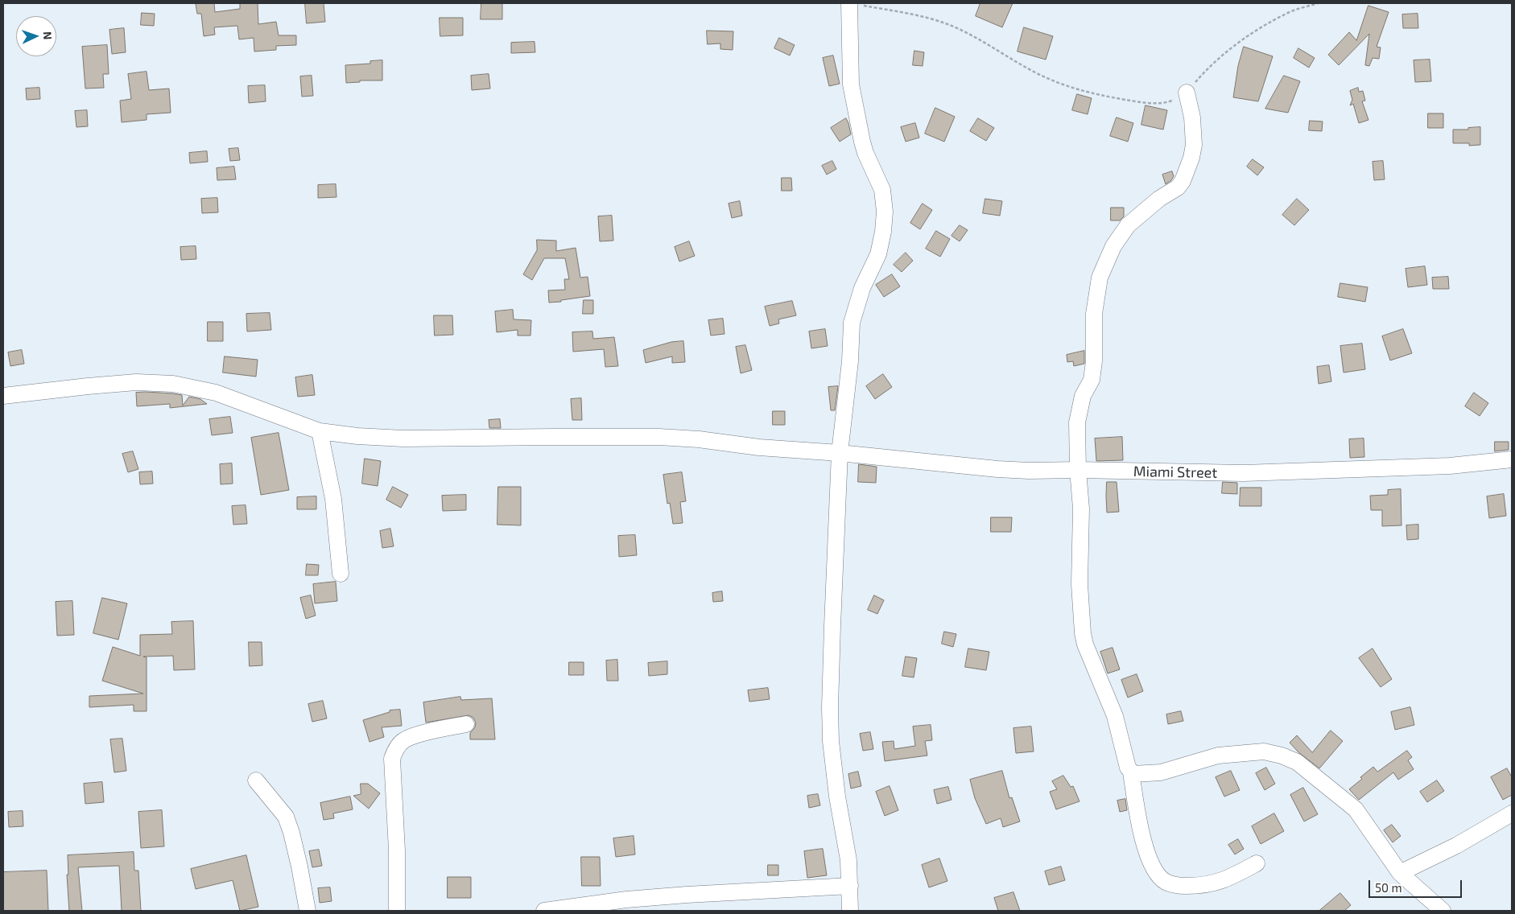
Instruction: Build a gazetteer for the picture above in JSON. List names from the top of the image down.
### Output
{
  "streets": {
    "street": ["Miami Street"]
  },
  "scale_bar": "50 m",
  "north": "right"
}
